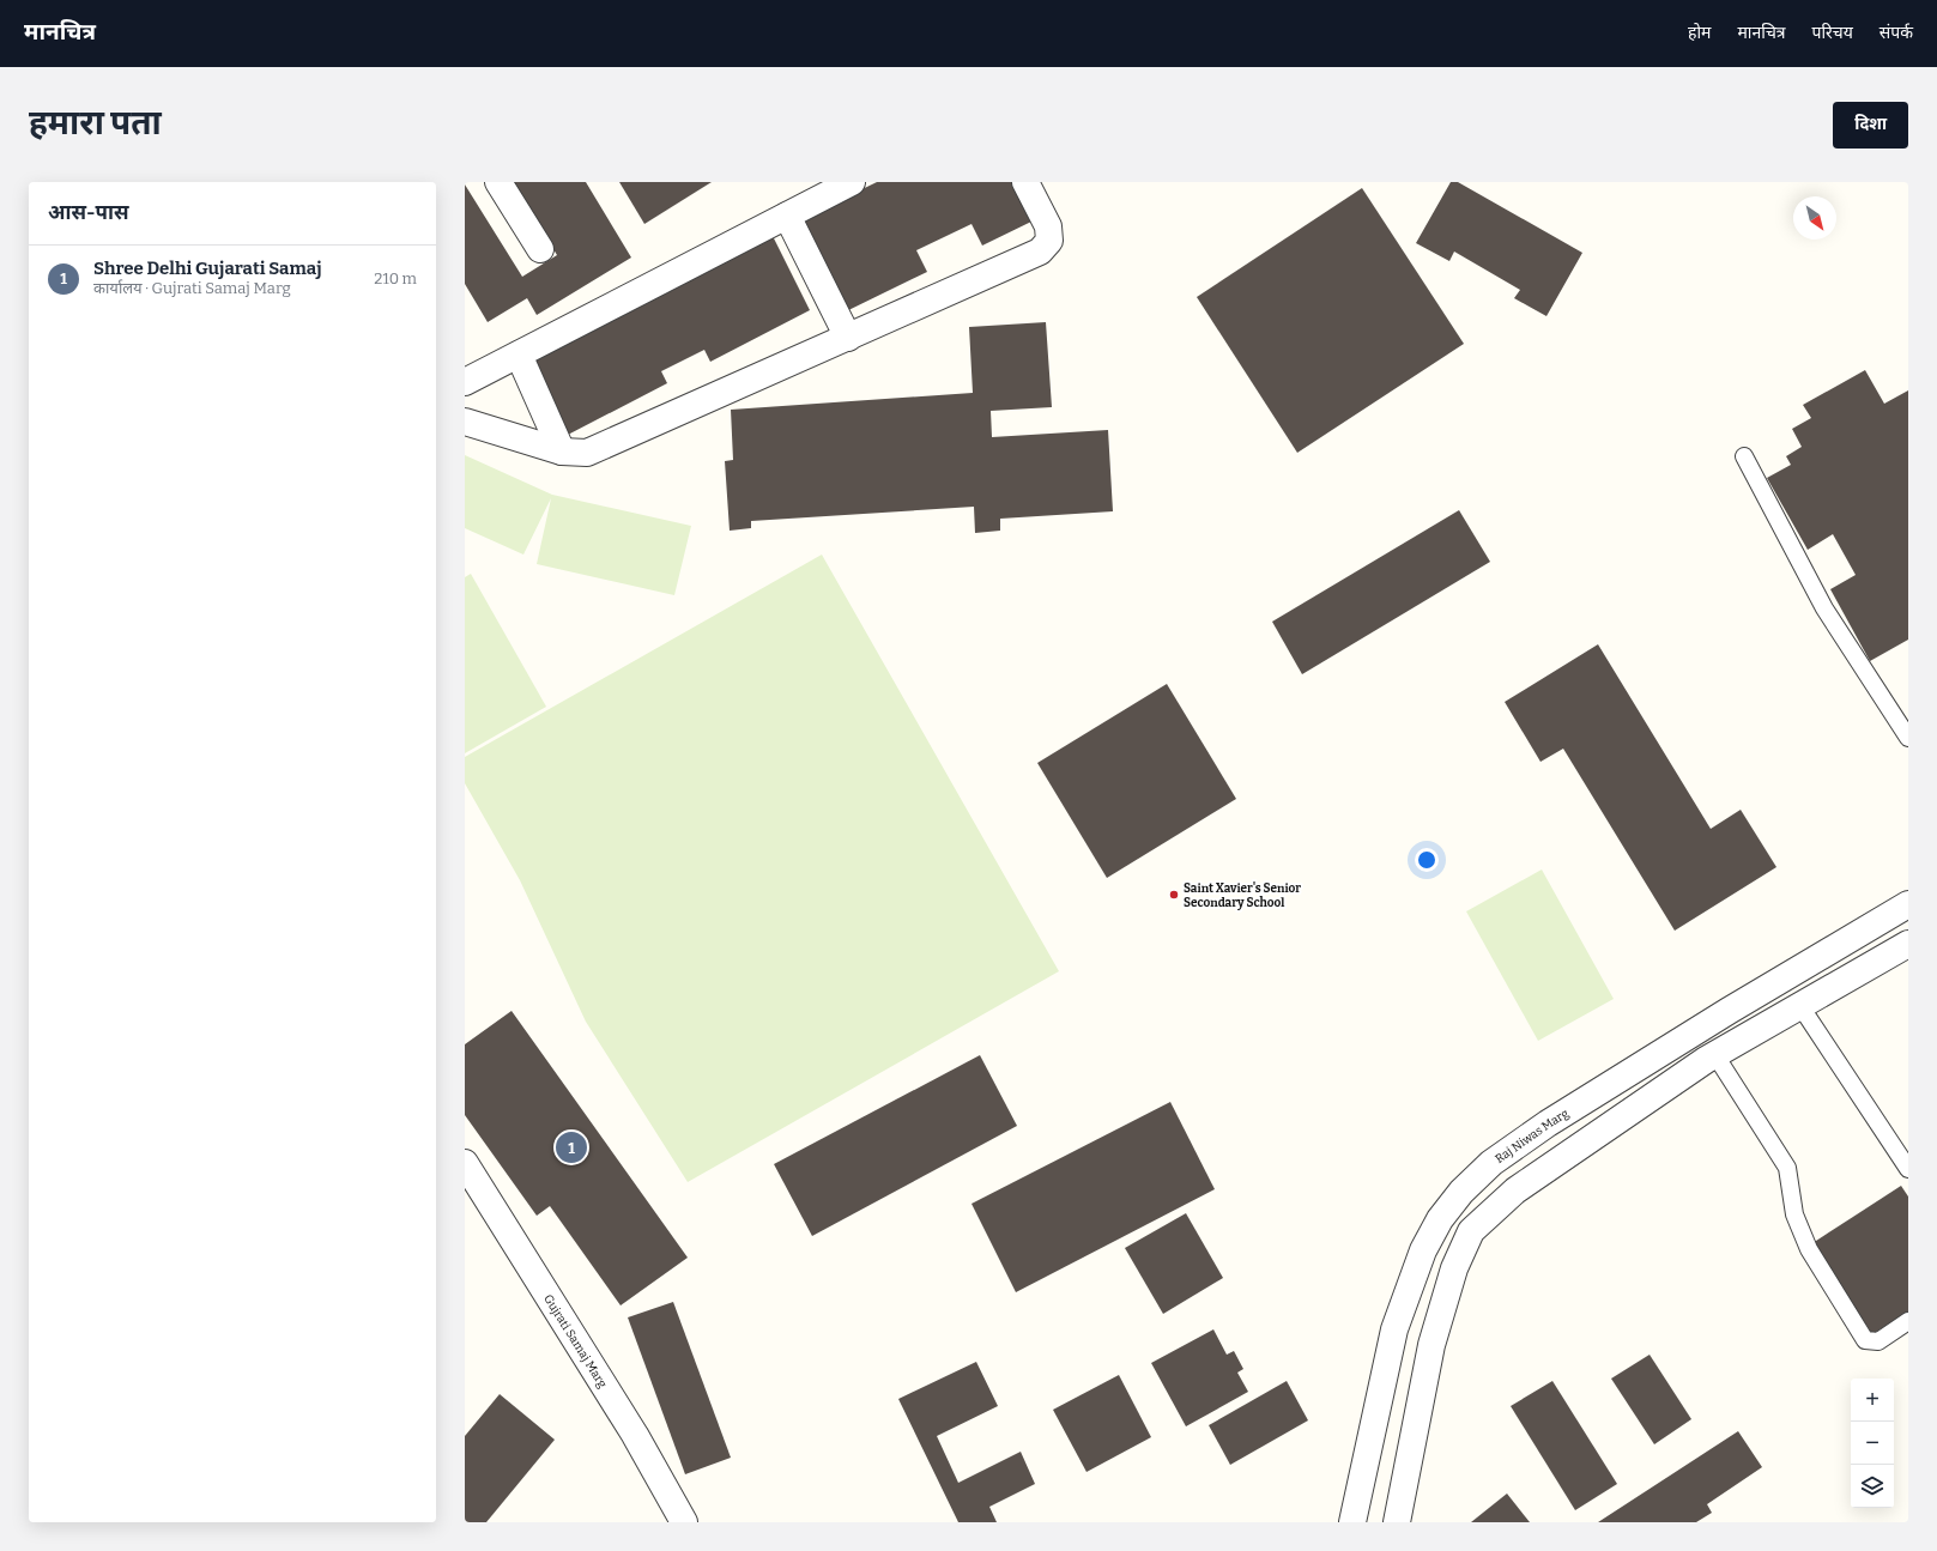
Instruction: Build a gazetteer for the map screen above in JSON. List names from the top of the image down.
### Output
{
  "streets": {
    "street": ["Raj Niwas Marg", "Gujrati Samaj Marg"]
  },
  "places": ["Saint Xavier's Senior Secondary School"],
  "north": "bottom right",
  "page": {
    "header": "मानचित्र",
    "nav": [
      "होम",
      "मानचित्र",
      "परिचय",
      "संपर्क"
    ],
    "buttons": "दिशा",
    "title": "हमारा पता",
    "heading": "आस-पास",
    "list": [
      {
        "mark": "1",
        "name": "Shree Delhi Gujarati Samaj",
        "note": "कार्यालय · Gujrati Samaj Marg",
        "value": "210 m"
      }
    ],
    "pins": "1",
    "map_buttons": ["+", "−"]
  }
}
